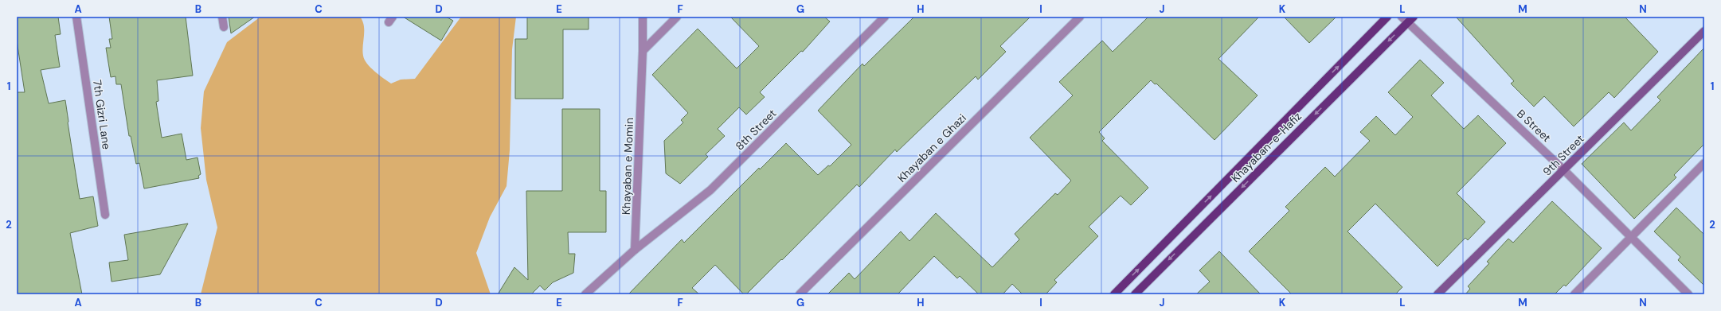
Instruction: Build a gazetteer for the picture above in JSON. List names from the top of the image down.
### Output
{
  "streets": {
    "main road": ["Khayaban-e-Hafiz"],
    "street": [
      "7th Gizri Lane",
      "B Street",
      "8th Street",
      "Khayaban e Ghazi",
      "9th Street",
      "Khayaban e Momin"
    ]
  },
  "crossings": [
    ["B Street", "Khayaban-e-Hafiz"],
    ["B Street", "9th Street"],
    ["8th Street", "Khayaban e Momin"]
  ],
  "grid": {
    "columns": [
      "A",
      "B",
      "C",
      "D",
      "E",
      "F",
      "G",
      "H",
      "I",
      "J",
      "K",
      "L",
      "M",
      "N"
    ],
    "rows": ["1", "2"]
  }
}
